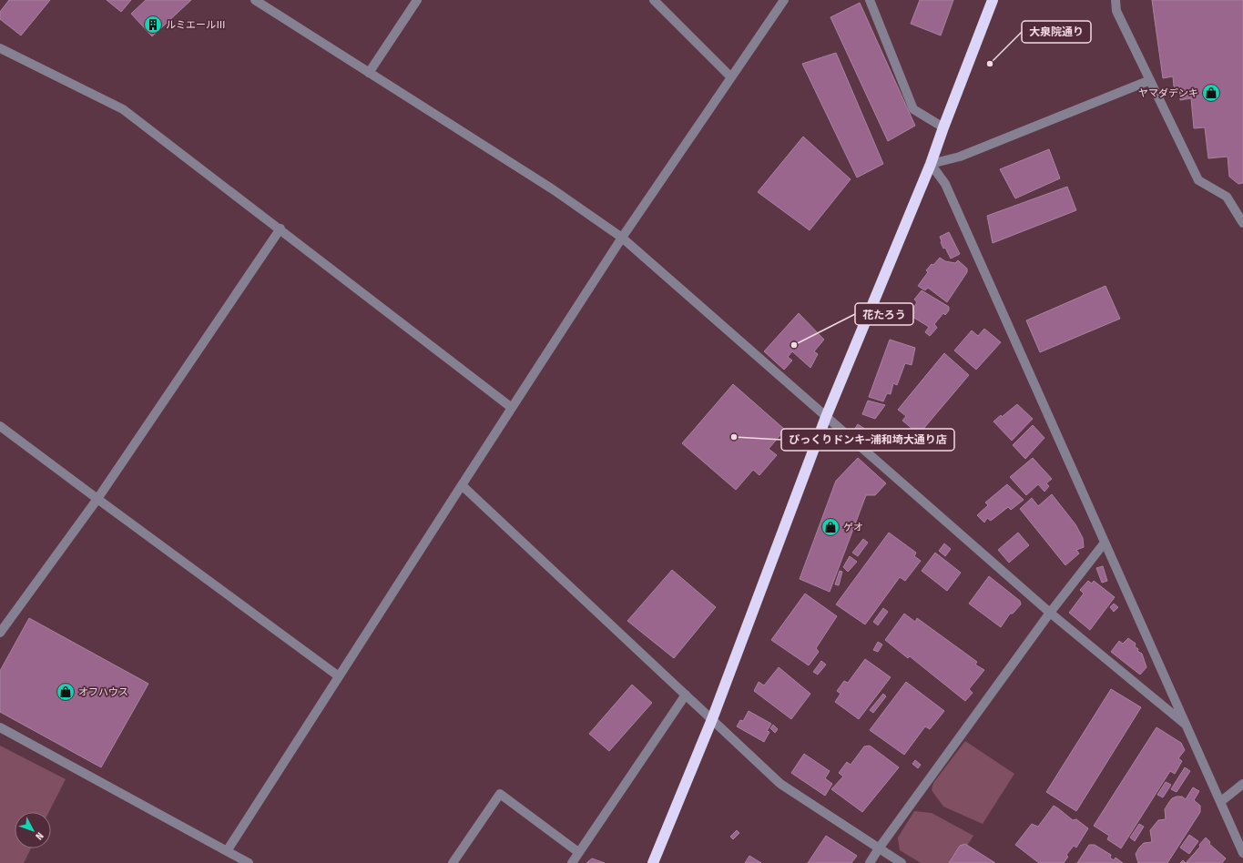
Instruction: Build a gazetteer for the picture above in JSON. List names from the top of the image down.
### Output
{
  "places": {
    "building": ["ルミエールⅢ"],
    "other": ["大泉院通り", "花たろう", "びっくりドンキ―浦和埼大通り店"],
    "shop": ["ヤマダデンキ", "ゲオ", "オフハウス"]
  },
  "north": "bottom right"
}
